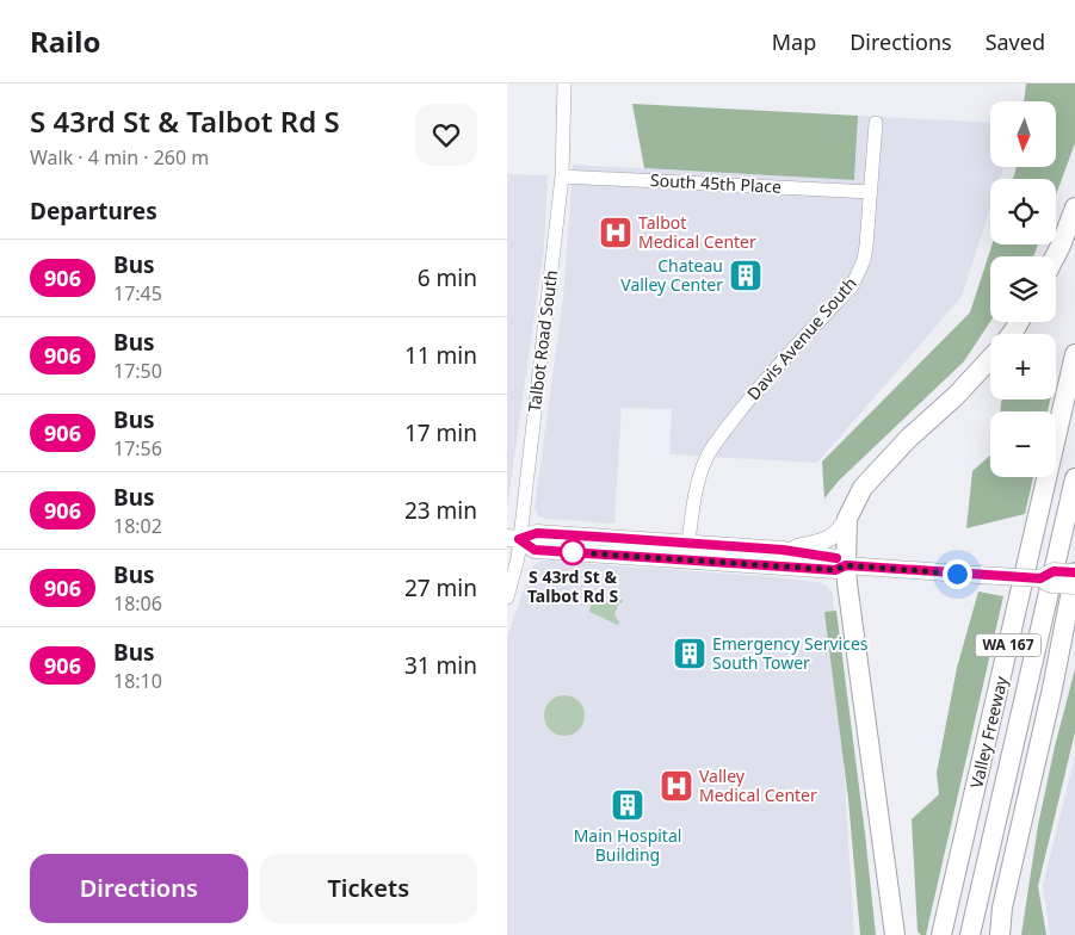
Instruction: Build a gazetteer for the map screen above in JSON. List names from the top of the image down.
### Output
{
  "streets": {
    "highway": ["WA 167", "Valley Freeway"],
    "street": ["South 45th Place", "Davis Avenue South", "Talbot Road South"]
  },
  "crossings": [
    ["South 45th Place", "Davis Avenue South"],
    ["South 45th Place", "Talbot Road South"]
  ],
  "places": {
    "hospital": ["Talbot Medical Center", "Valley Medical Center"],
    "building": ["Chateau Valley Center", "Emergency Services South Tower", "Main Hospital Building"],
    "other": ["S 43rd St & Talbot Rd S"]
  },
  "lines": ["bus line 906"],
  "north": "bottom",
  "page": {
    "header": "Railo",
    "nav": ["Map", "Directions", "Saved"],
    "heading": [
      ["S 43rd St & Talbot Rd S", "Walk · 4 min · 260 m"],
      "Departures"
    ],
    "map_buttons": ["+", "−"],
    "list": [
      {
        "mark": "906",
        "name": "Bus",
        "note": "17:45",
        "value": "6 min"
      },
      {
        "mark": "906",
        "name": "Bus",
        "note": "17:50",
        "value": "11 min"
      },
      {
        "mark": "906",
        "name": "Bus",
        "note": "17:56",
        "value": "17 min"
      },
      {
        "mark": "906",
        "name": "Bus",
        "note": "18:02",
        "value": "23 min"
      },
      {
        "mark": "906",
        "name": "Bus",
        "note": "18:06",
        "value": "27 min"
      },
      {
        "mark": "906",
        "name": "Bus",
        "note": "18:10",
        "value": "31 min"
      }
    ],
    "buttons": ["Directions", "Tickets"]
  }
}
